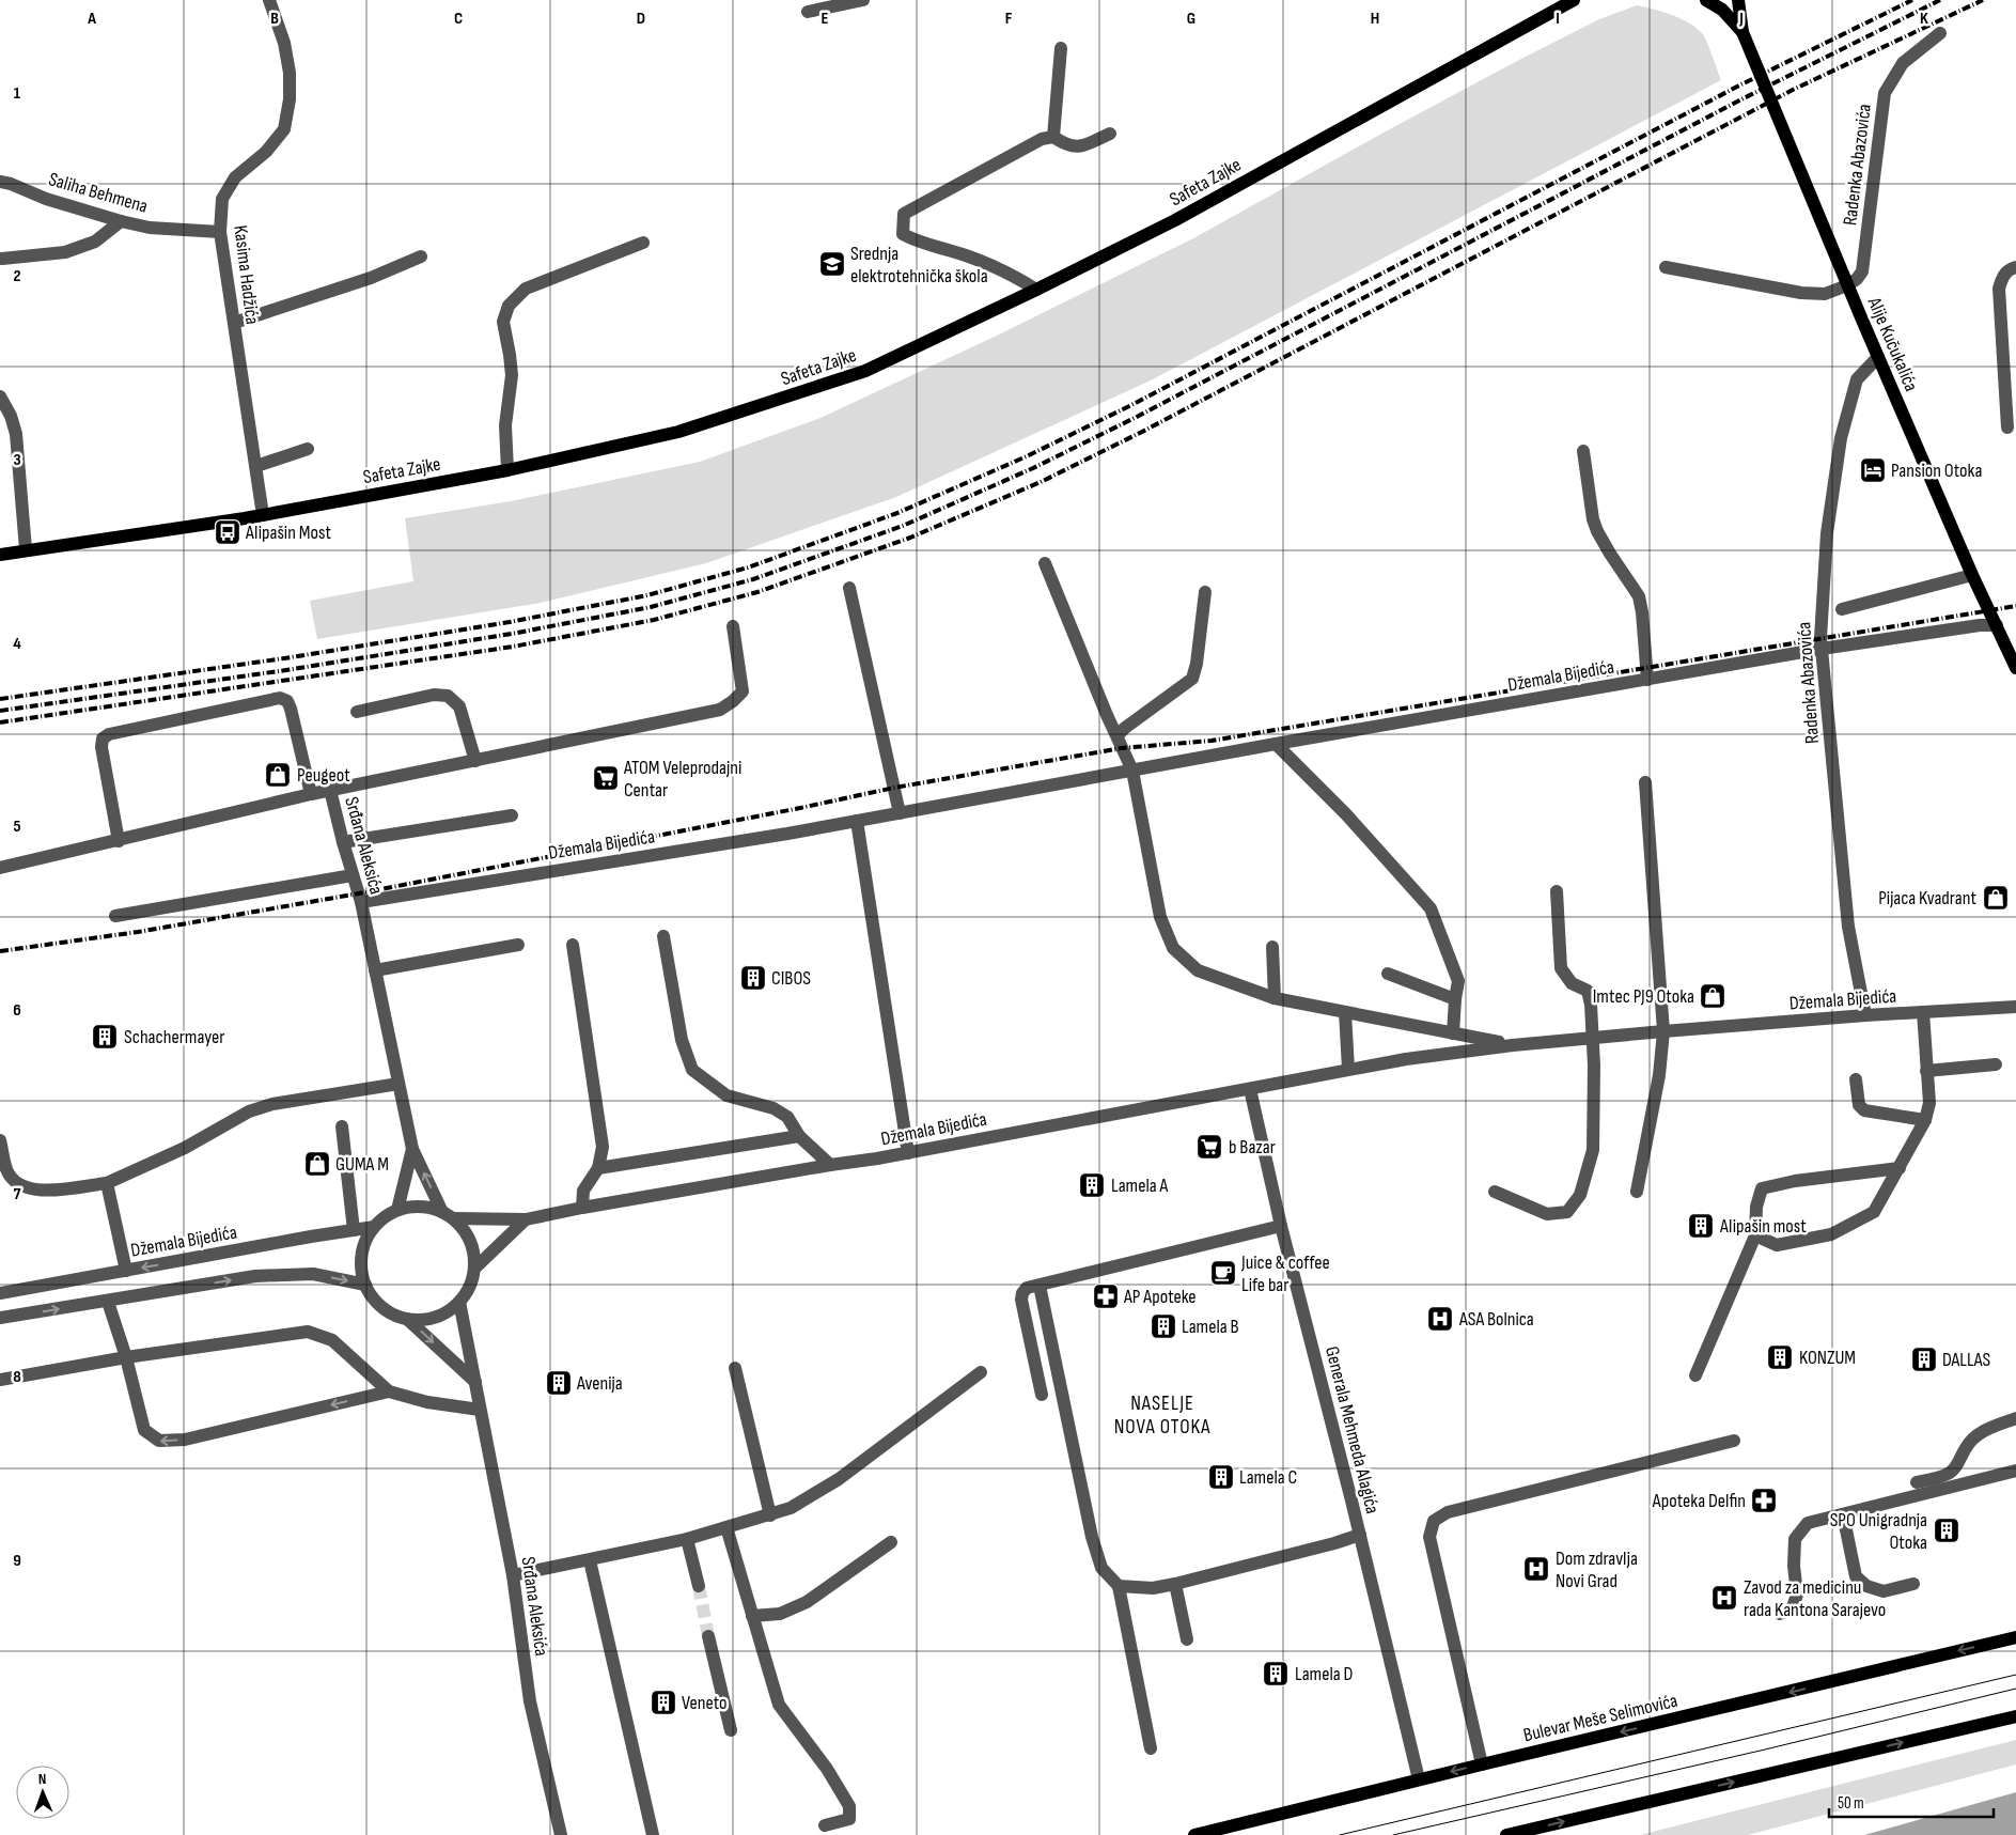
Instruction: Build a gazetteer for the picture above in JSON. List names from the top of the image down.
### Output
{
  "streets": {
    "main road": ["Safeta Zajke", "Alije Kučukalića", "Bulevar Meše Selimovića"],
    "street": [
      "Radenka Abazovića",
      "Saliha Behmena",
      "Kasima Hadžića",
      "Džemala Bijedića",
      "Srđana Aleksića",
      "Generala Mehmeda Alagića"
    ]
  },
  "crossings": [
    ["Radenka Abazovića", "Alije Kučukalića"],
    ["Radenka Abazovića", "Džemala Bijedića"],
    ["Safeta Zajke", "Kasima Hadžića"],
    ["Saliha Behmena", "Kasima Hadžića"],
    ["Alije Kučukalića", "Džemala Bijedića"],
    ["Džemala Bijedića", "Srđana Aleksića"],
    ["Džemala Bijedića", "Generala Mehmeda Alagića"],
    ["Generala Mehmeda Alagića", "Bulevar Meše Selimovića"]
  ],
  "districts": ["NASELJE NOVA OTOKA"],
  "places": {
    "school or university": ["Srednja elektrotehnička škola"],
    "hotel": ["Pansion Otoka"],
    "bus stop": ["Alipašin Most"],
    "shop": [
      "Peugeot",
      "Pijaca Kvadrant",
      "Imtec PJ9 Otoka",
      "GUMA M"
    ],
    "supermarket": ["ATOM Veleprodajni Centar", "b Bazar"],
    "building": [
      "CIBOS",
      "Schachermayer",
      "Lamela A",
      "Alipašin most",
      "Lamela B",
      "KONZUM",
      "DALLAS",
      "Avenija",
      "Lamela C",
      "SPO Unigradnja Otoka",
      "Lamela D",
      "Veneto"
    ],
    "cafe": ["Juice & coffee Life bar"],
    "pharmacy": ["AP Apoteke", "Apoteka Delfin"],
    "hospital": ["ASA Bolnica", "Dom zdravlja Novi Grad", "Zavod za medicinu rada Kantona Sarajevo"]
  },
  "scale_bar": "50 m",
  "north": "top",
  "grid": {
    "columns": [
      "A",
      "B",
      "C",
      "D",
      "E",
      "F",
      "G",
      "H",
      "I",
      "J",
      "K"
    ],
    "rows": [
      "1",
      "2",
      "3",
      "4",
      "5",
      "6",
      "7",
      "8",
      "9"
    ]
  }
}
